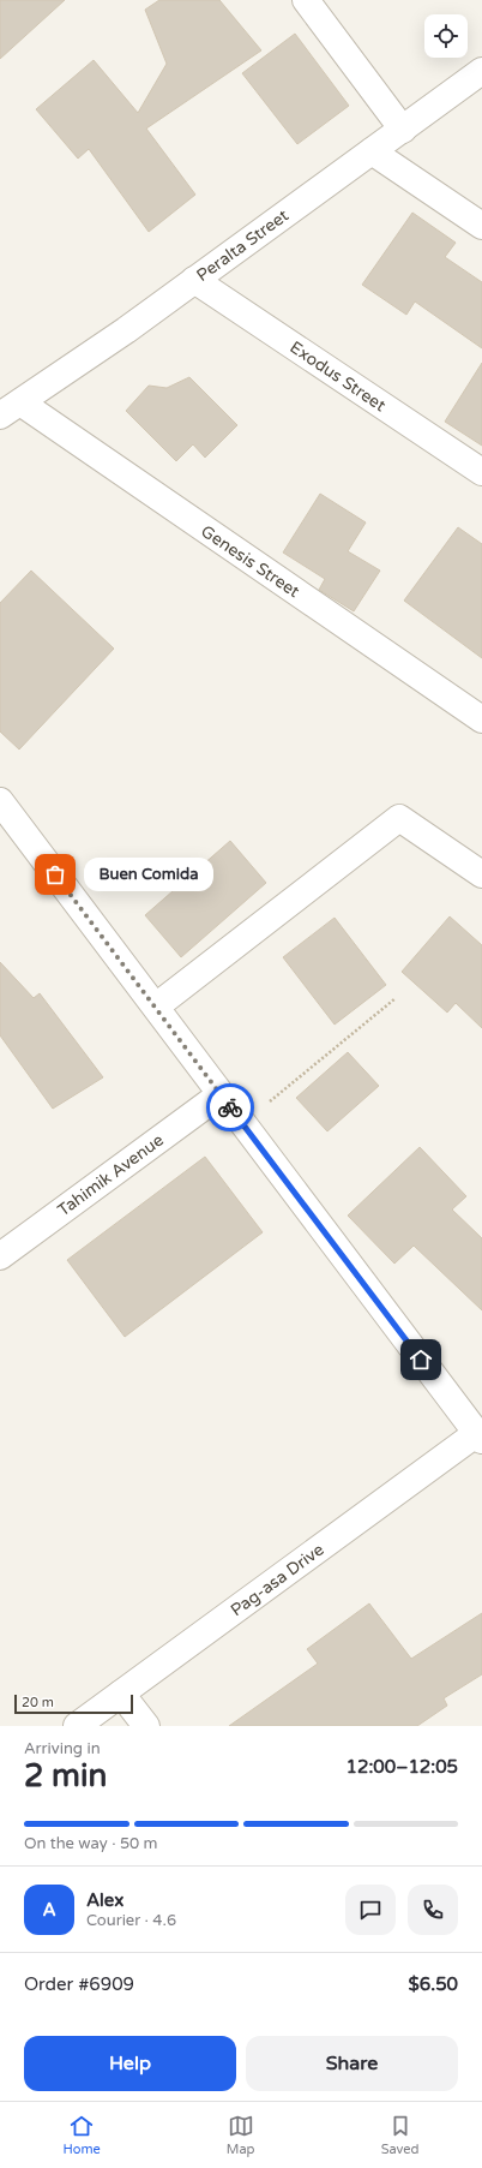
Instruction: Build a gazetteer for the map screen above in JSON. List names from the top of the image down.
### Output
{
  "streets": {
    "street": [
      "Peralta Street",
      "Exodus Street",
      "Genesis Street",
      "Tahimik Avenue",
      "Pag-asa Drive"
    ]
  },
  "crossings": [
    ["Peralta Street", "Exodus Street"],
    ["Peralta Street", "Genesis Street"]
  ],
  "places": ["Buen Comida"],
  "scale_bar": "20 m",
  "page": {
    "bubble": "Buen Comida",
    "scale": "20 m",
    "heading": ["2 min", "Arriving in", "12:00–12:05"],
    "panel": [
      "Alex",
      "Courier · 4.6",
      "Order #6909",
      "$6.50"
    ],
    "bar": "On the way · 50 m",
    "round": "A",
    "buttons": ["Help", "Share"],
    "tabs": ["Home", "Map", "Saved"]
  }
}
